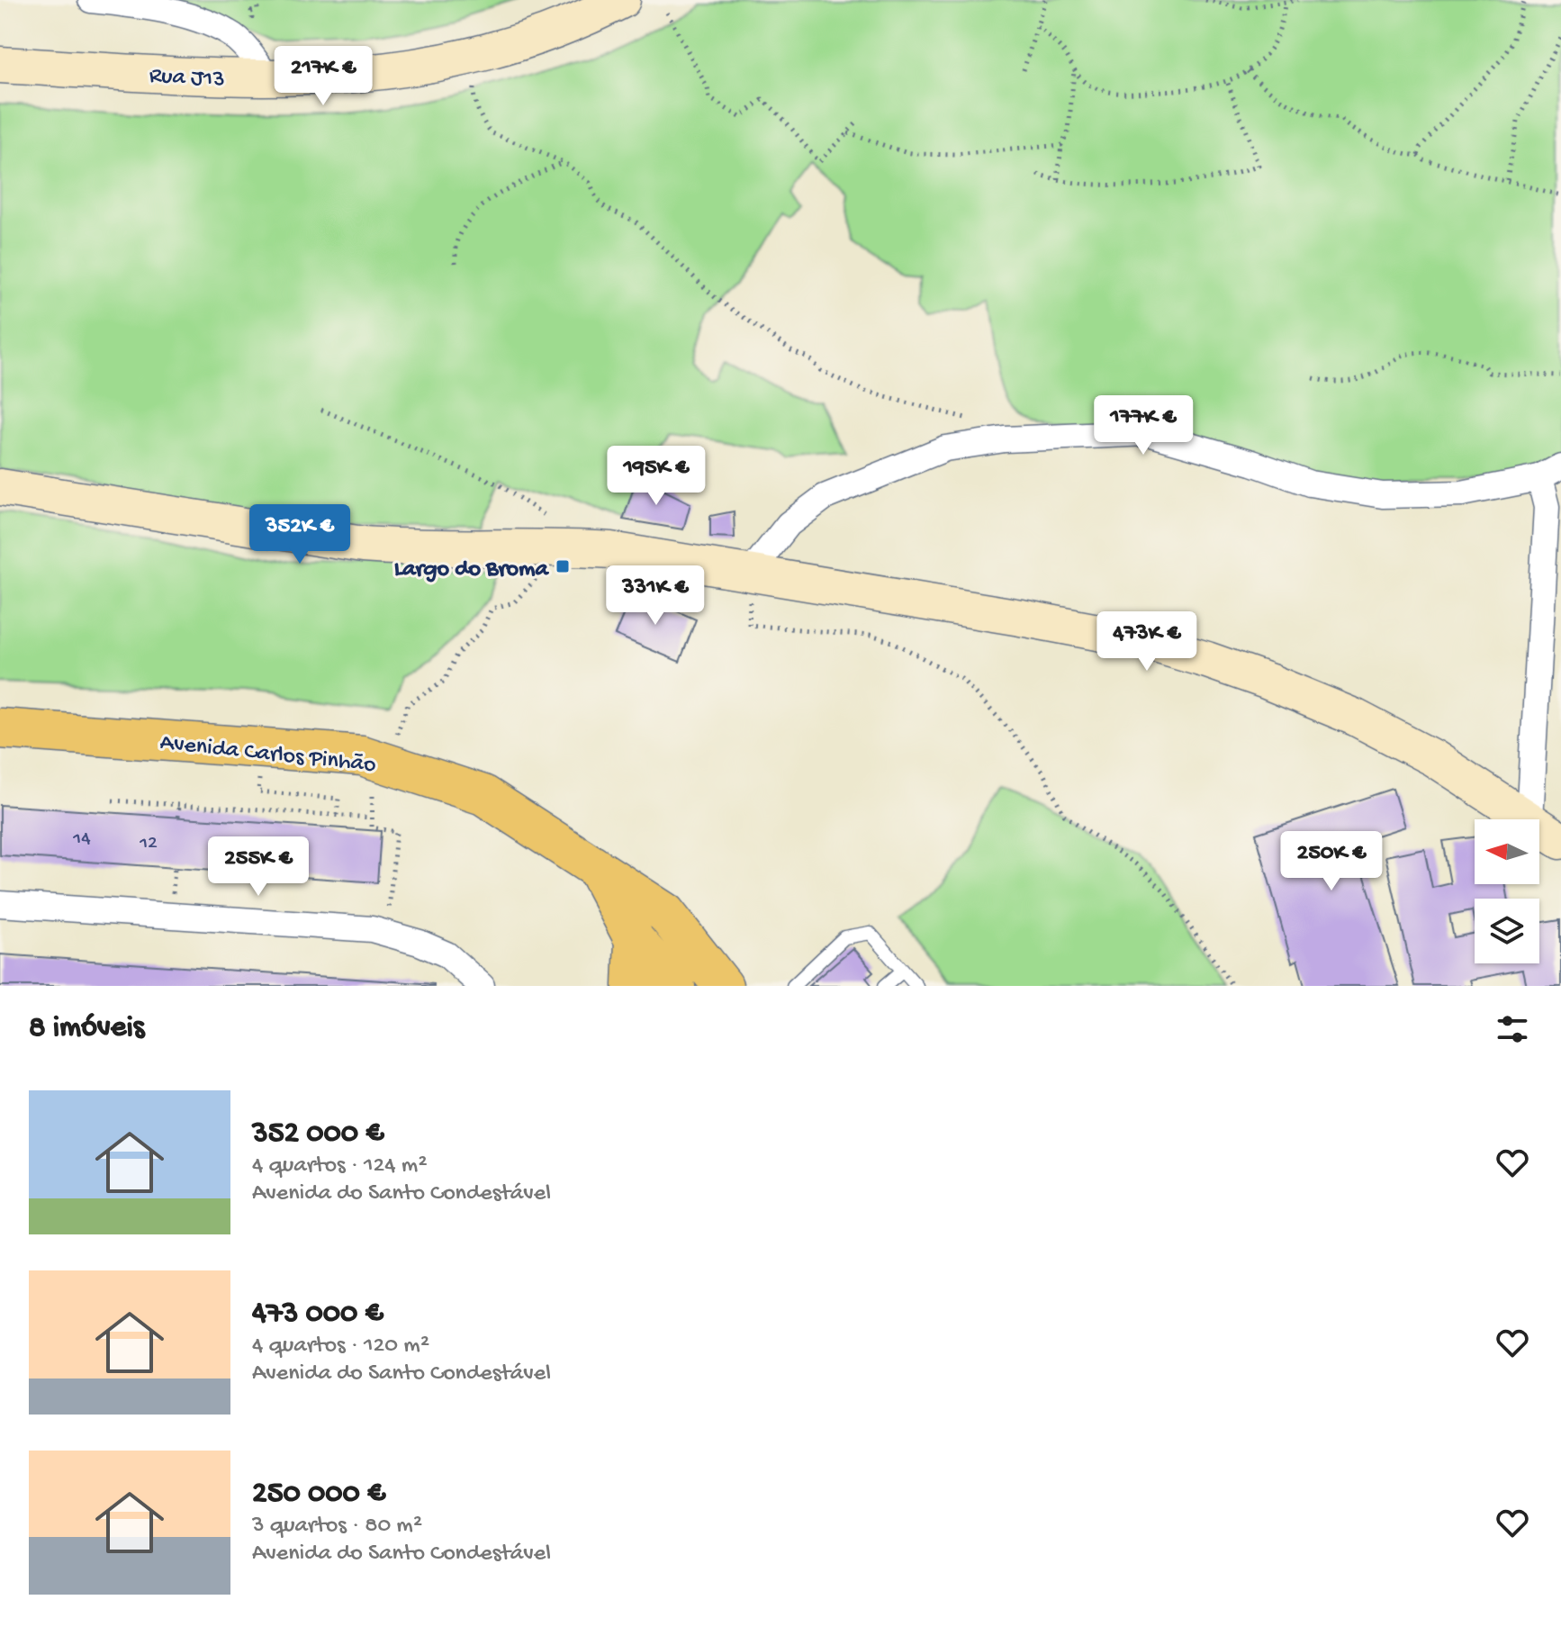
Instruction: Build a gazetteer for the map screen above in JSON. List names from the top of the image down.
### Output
{
  "streets": {
    "main road": ["Rua J13", "Avenida Carlos Pinhão"]
  },
  "places": {
    "transit": ["Largo do Broma"]
  },
  "house_numbers": ["14", "12"],
  "north": "left",
  "page": {
    "price": [
      "217K €",
      "177K €",
      "195K €",
      "352K €",
      "331K €",
      "473K €",
      "250K €",
      "255K €"
    ],
    "heading": "8 imóveis",
    "list": [
      {
        "name": "352 000 €",
        "note": "4 quartos · 124 m² · Avenida do Santo Condestável"
      },
      {
        "name": "473 000 €",
        "note": "4 quartos · 120 m² · Avenida do Santo Condestável"
      },
      {
        "name": "250 000 €",
        "note": "3 quartos · 80 m² · Avenida do Santo Condestável"
      }
    ]
  }
}
